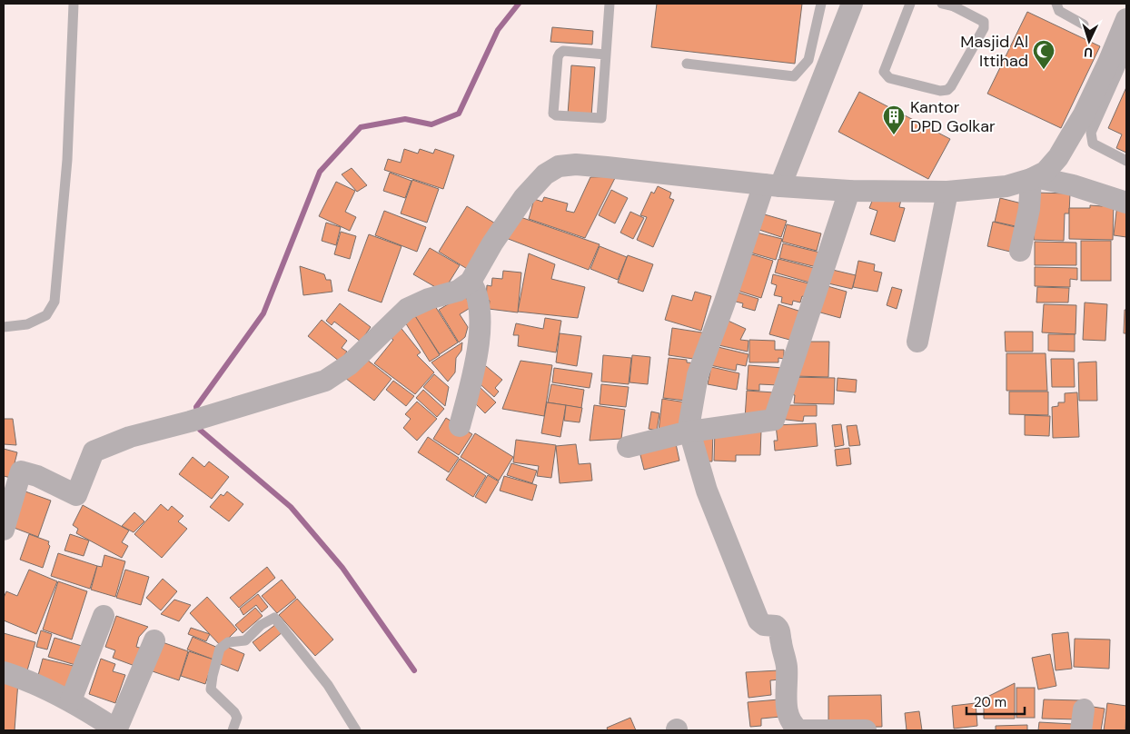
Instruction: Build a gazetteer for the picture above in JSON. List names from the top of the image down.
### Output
{
  "places": {
    "mosque": ["Masjid Al Ittihad"],
    "building": ["Kantor DPD Golkar"]
  },
  "scale_bar": "20 m",
  "north": "bottom"
}
